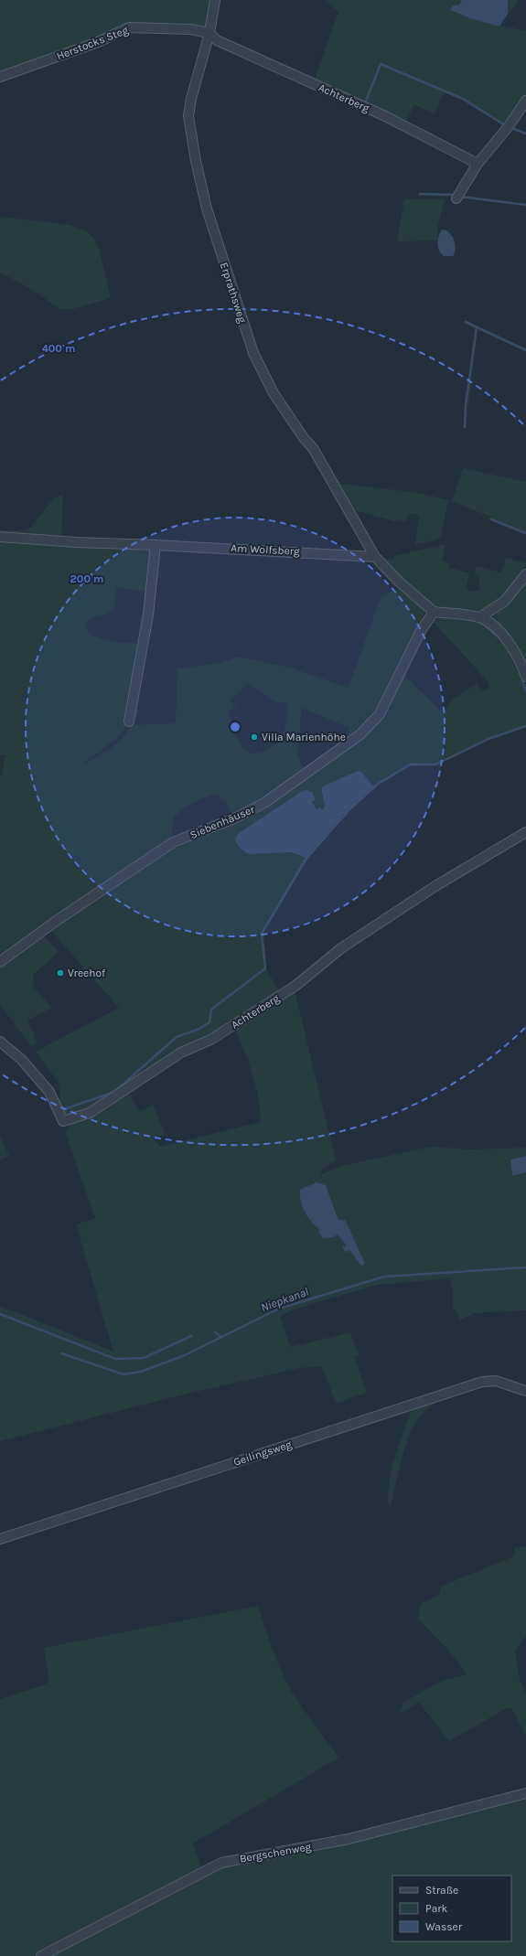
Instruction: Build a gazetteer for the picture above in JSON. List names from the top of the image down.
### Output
{
  "streets": {
    "street": [
      "Herstocks Steg",
      "Achterberg",
      "Erprathsweg",
      "Am Wolfsberg",
      "Siebenhäuser",
      "Geilingsweg",
      "Bergschenweg"
    ]
  },
  "crossings": [
    ["Herstocks Steg", "Achterberg"],
    ["Herstocks Steg", "Erprathsweg"],
    ["Achterberg", "Erprathsweg"],
    ["Erprathsweg", "Am Wolfsberg"],
    ["Erprathsweg", "Siebenhäuser"]
  ],
  "water": ["Niepkanal"],
  "places": ["Villa Marienhöhe", "Vreehof"],
  "legend": ["Straße", "Park", "Wasser"],
  "rings": ["400 m", "200 m"]
}
